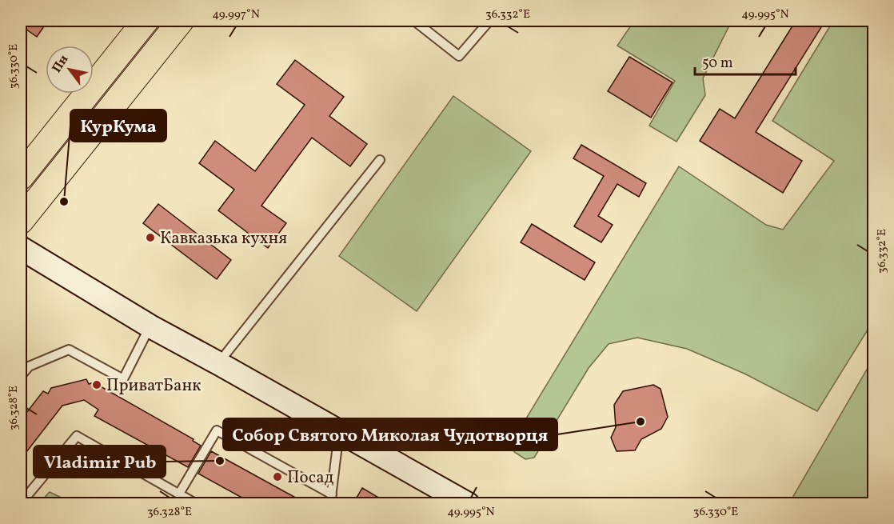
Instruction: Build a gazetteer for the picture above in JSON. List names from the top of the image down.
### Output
{
  "places": [
    "КурКума",
    "Кавказька кухня",
    "ПриватБанк",
    "Собор Святого Миколая Чудотворця",
    "Vladimir Pub",
    "Посад"
  ],
  "scale_bar": "50 m",
  "north": "top left",
  "coordinates": [
    "49.997°N",
    "36.332°E",
    "49.995°N",
    "36.330°E",
    "36.328°E"
  ]
}
